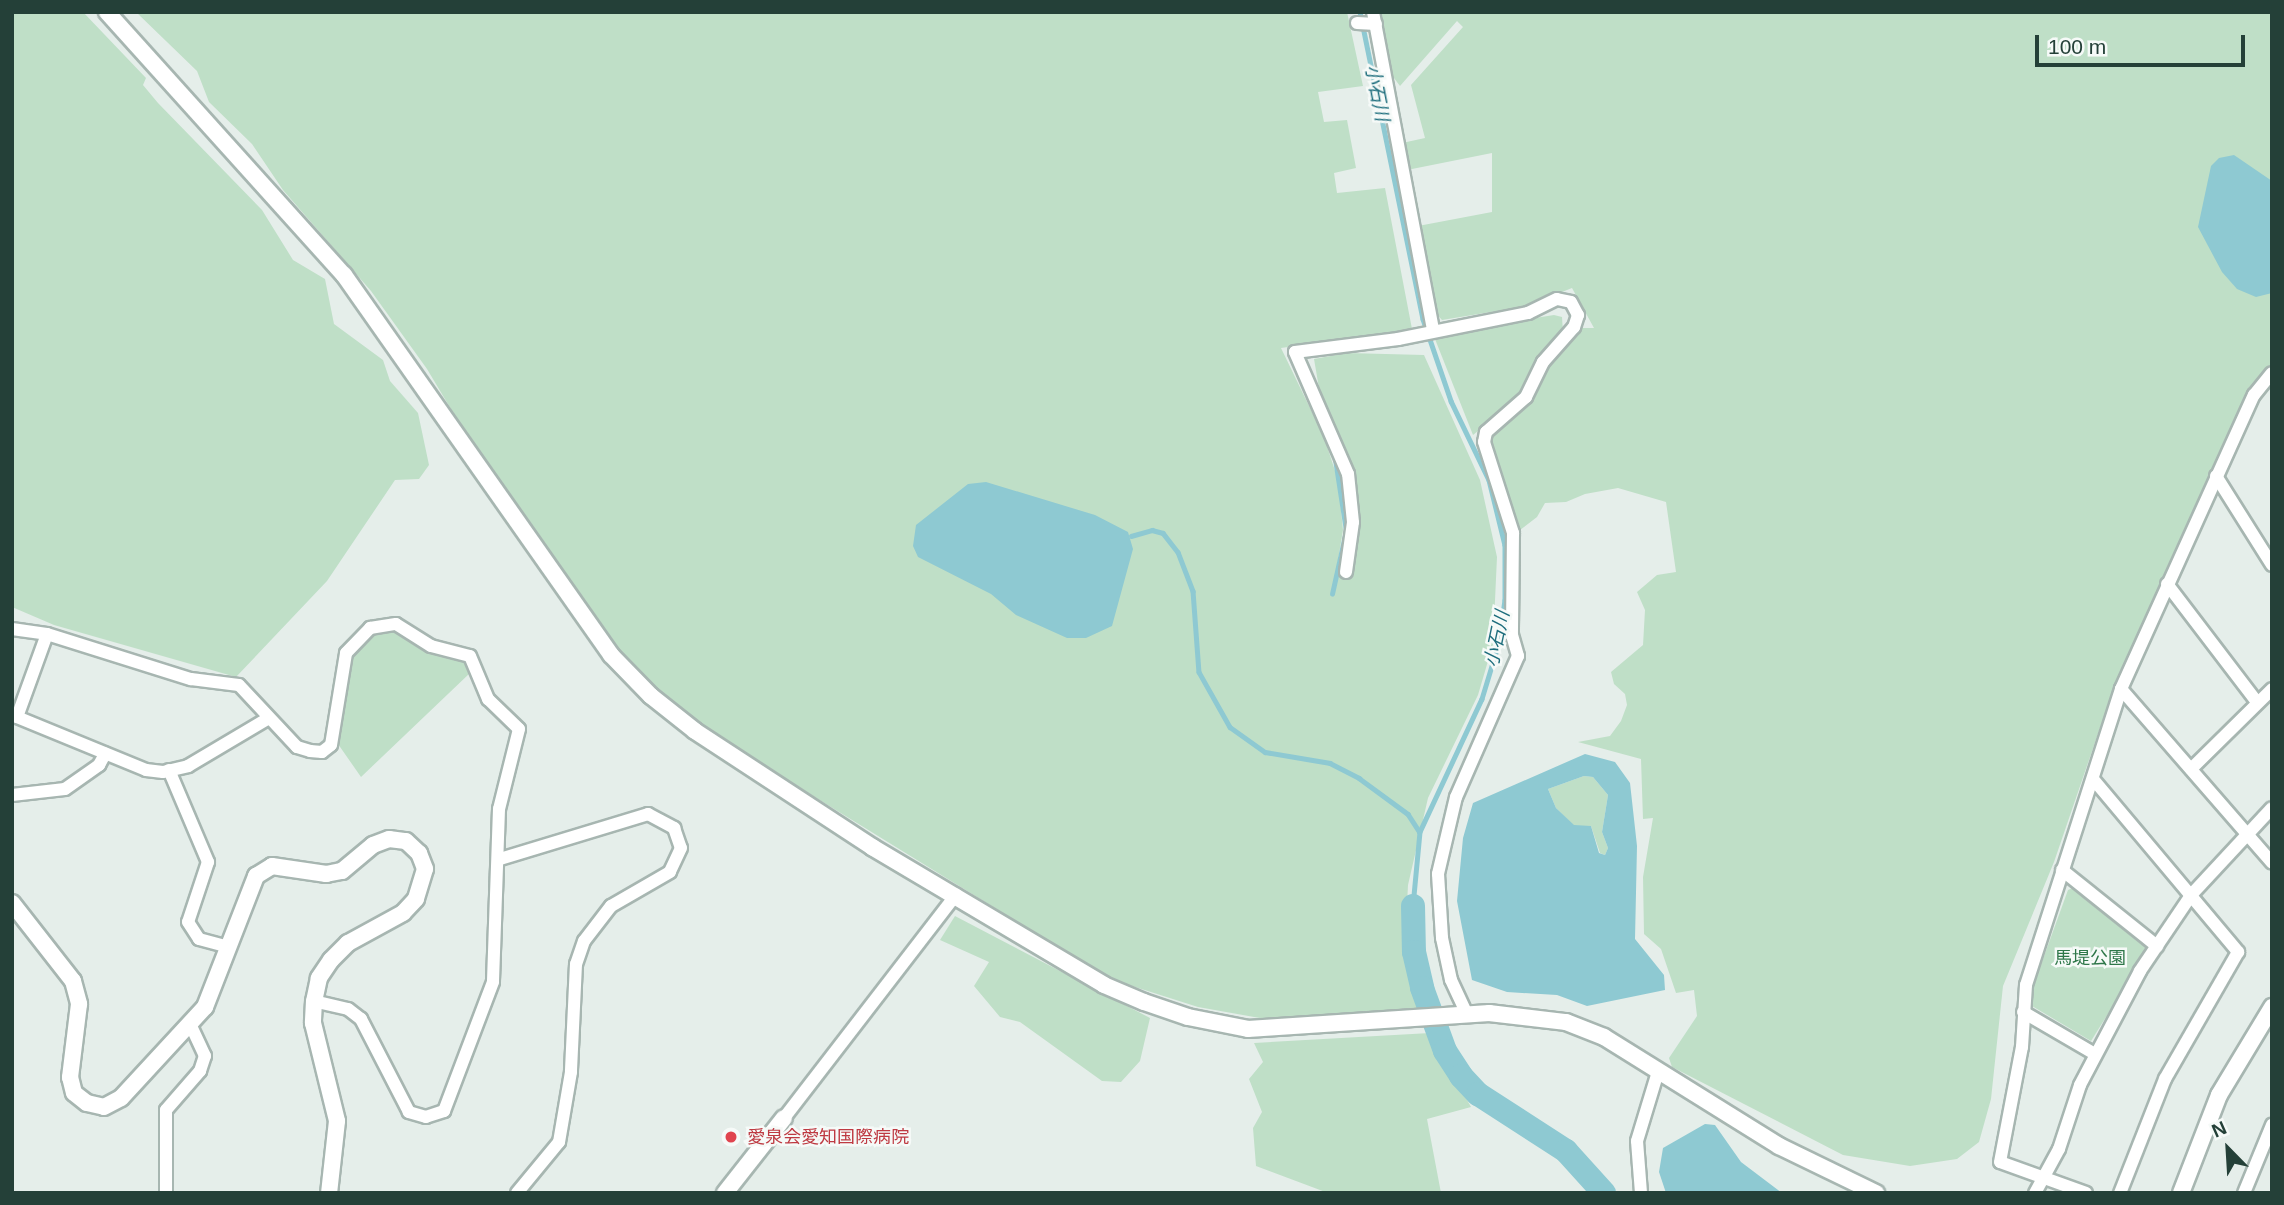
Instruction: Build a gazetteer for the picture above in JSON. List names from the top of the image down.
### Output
{
  "water": ["小石川"],
  "parks": ["馬堤公園"],
  "places": ["愛泉会愛知国際病院"],
  "scale_bar": "100 m",
  "north": "top left"
}
